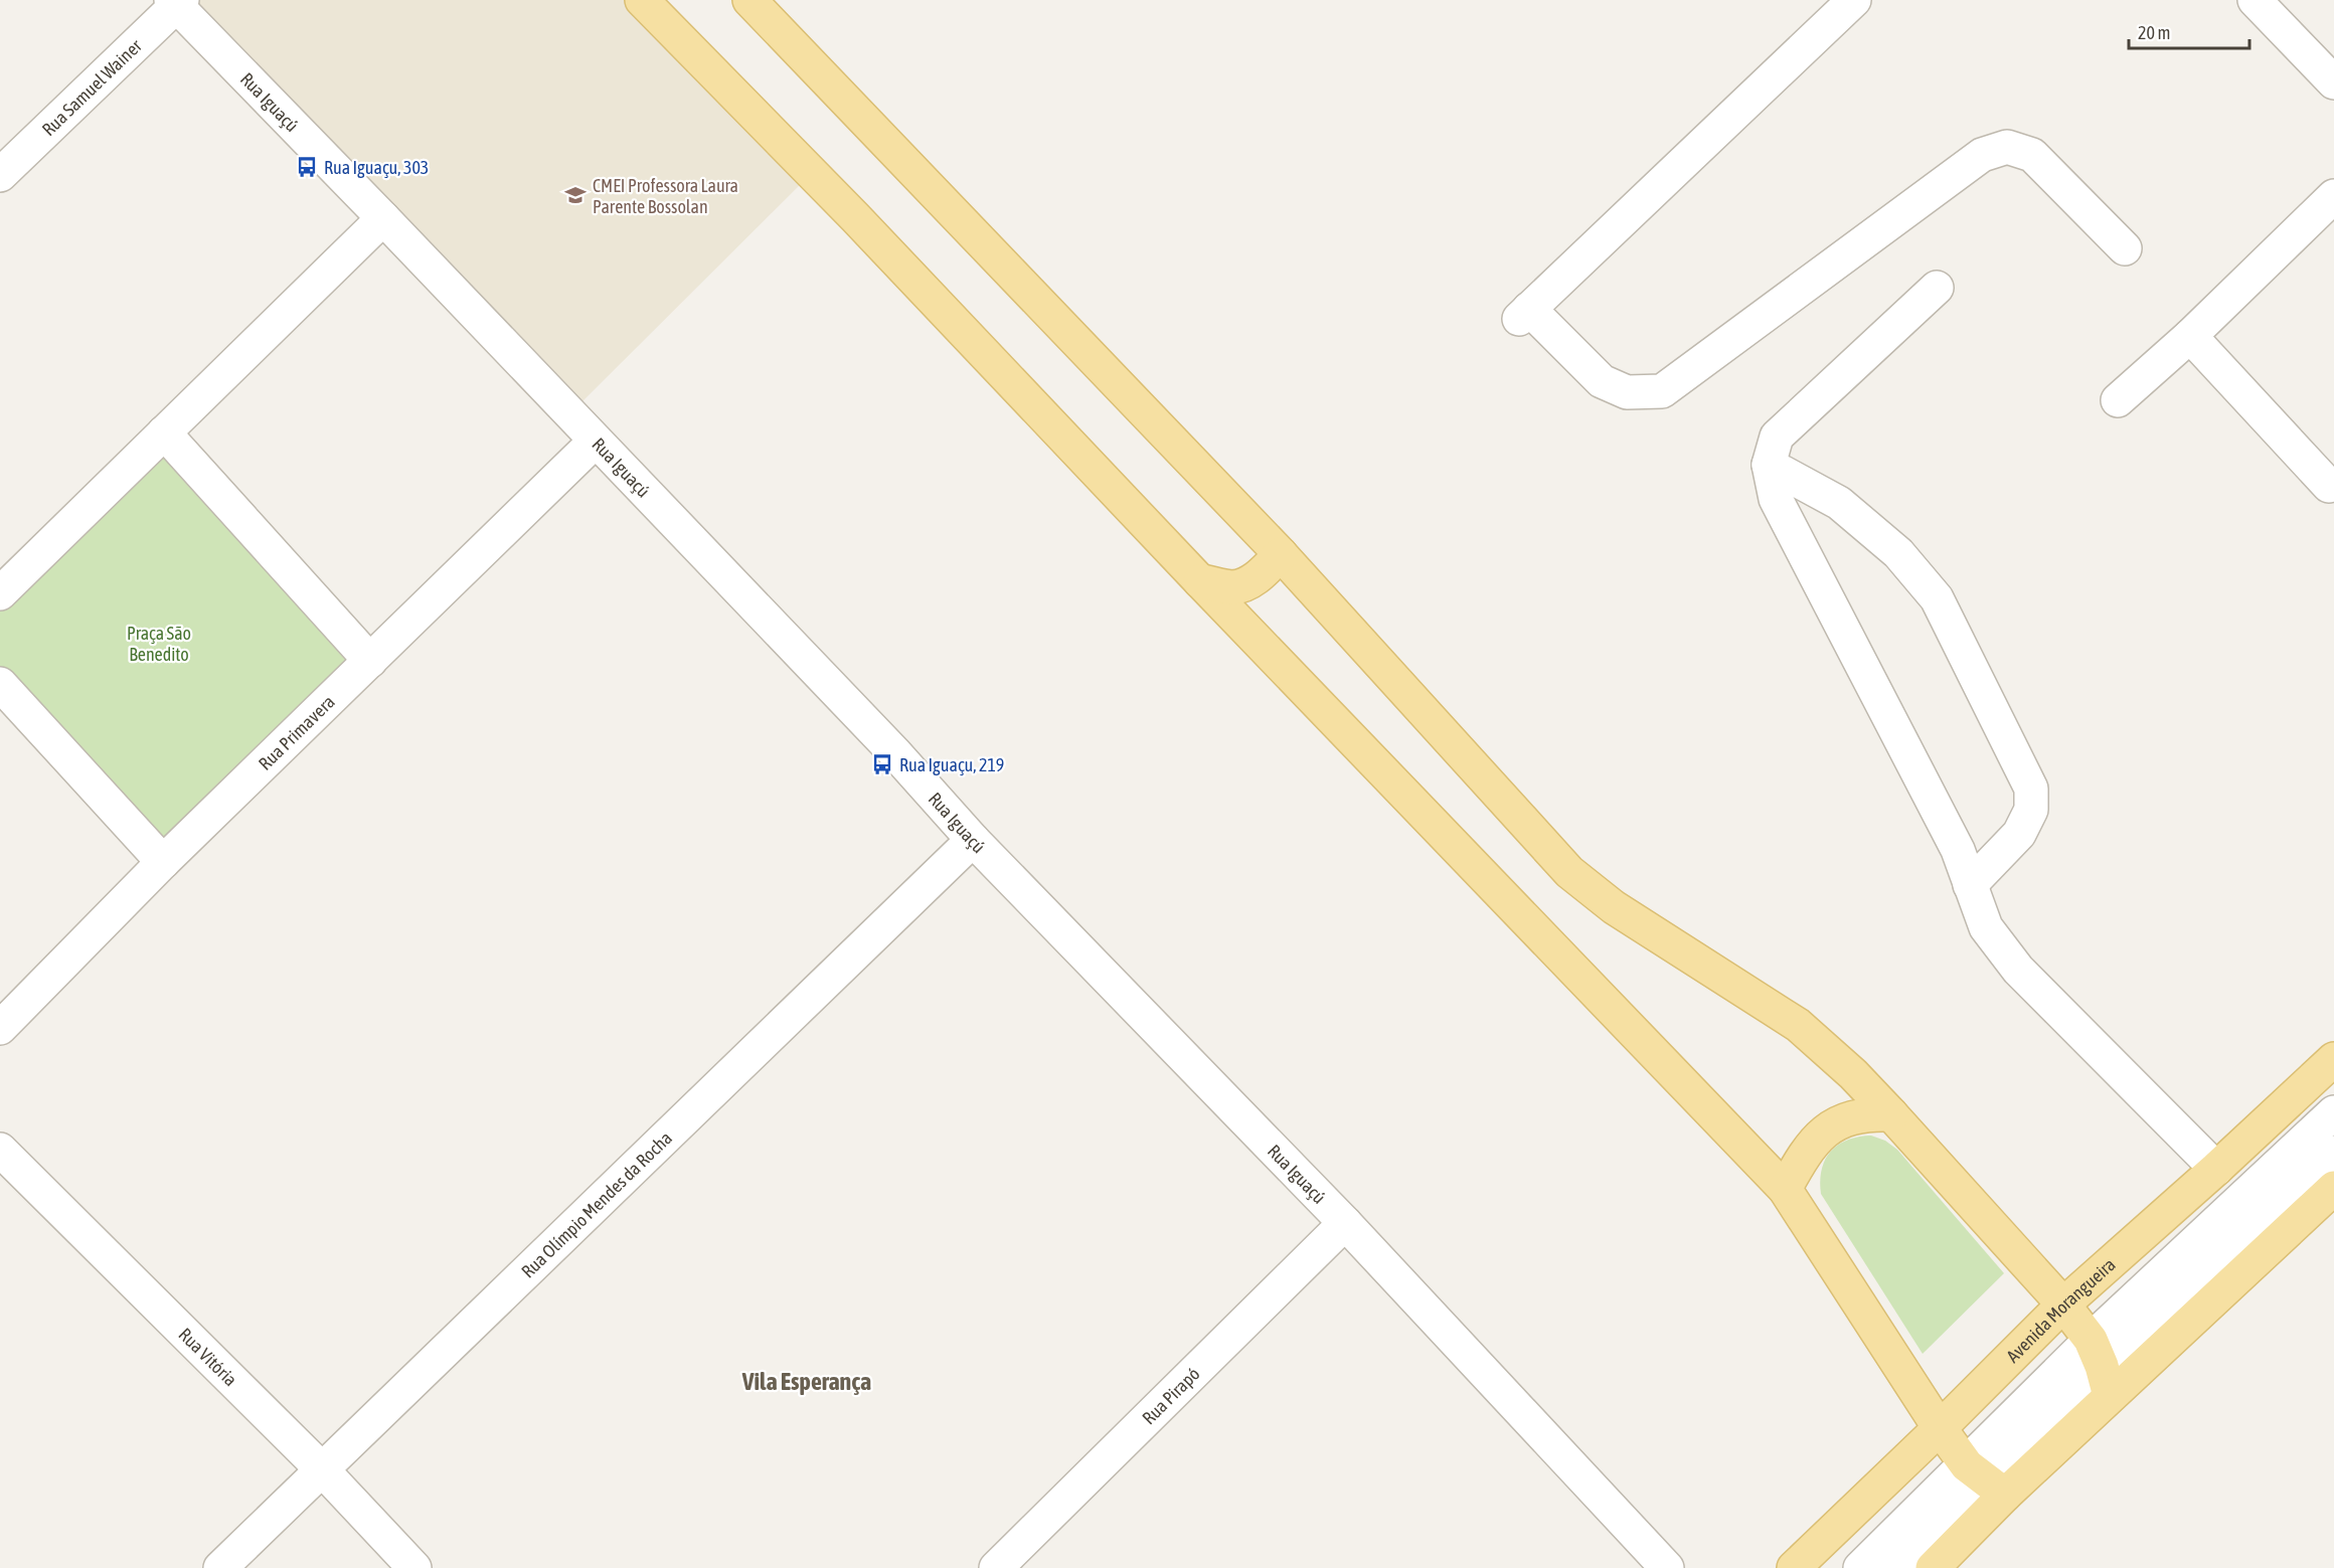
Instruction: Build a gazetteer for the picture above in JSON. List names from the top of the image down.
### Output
{
  "streets": {
    "main road": ["Avenida Morangueira"],
    "street": [
      "Rua Samuel Wainer",
      "Rua Iguaçú",
      "Rua Primavera",
      "Rua Olímpio Mendes da Rocha",
      "Rua Vitória",
      "Rua Pirapó"
    ]
  },
  "crossings": [
    ["Rua Samuel Wainer", "Rua Iguaçú"],
    ["Rua Iguaçú", "Rua Primavera"],
    ["Rua Iguaçú", "Rua Olímpio Mendes da Rocha"],
    ["Rua Iguaçú", "Rua Pirapó"],
    ["Rua Olímpio Mendes da Rocha", "Rua Vitória"]
  ],
  "districts": ["Vila Esperança"],
  "parks": ["Praça São Benedito"],
  "places": {
    "bus stop": ["Rua Iguaçu, 303", "Rua Iguaçu, 219"],
    "school or university": ["CMEI Professora Laura Parente Bossolan"]
  },
  "scale_bar": "20 m"
}
